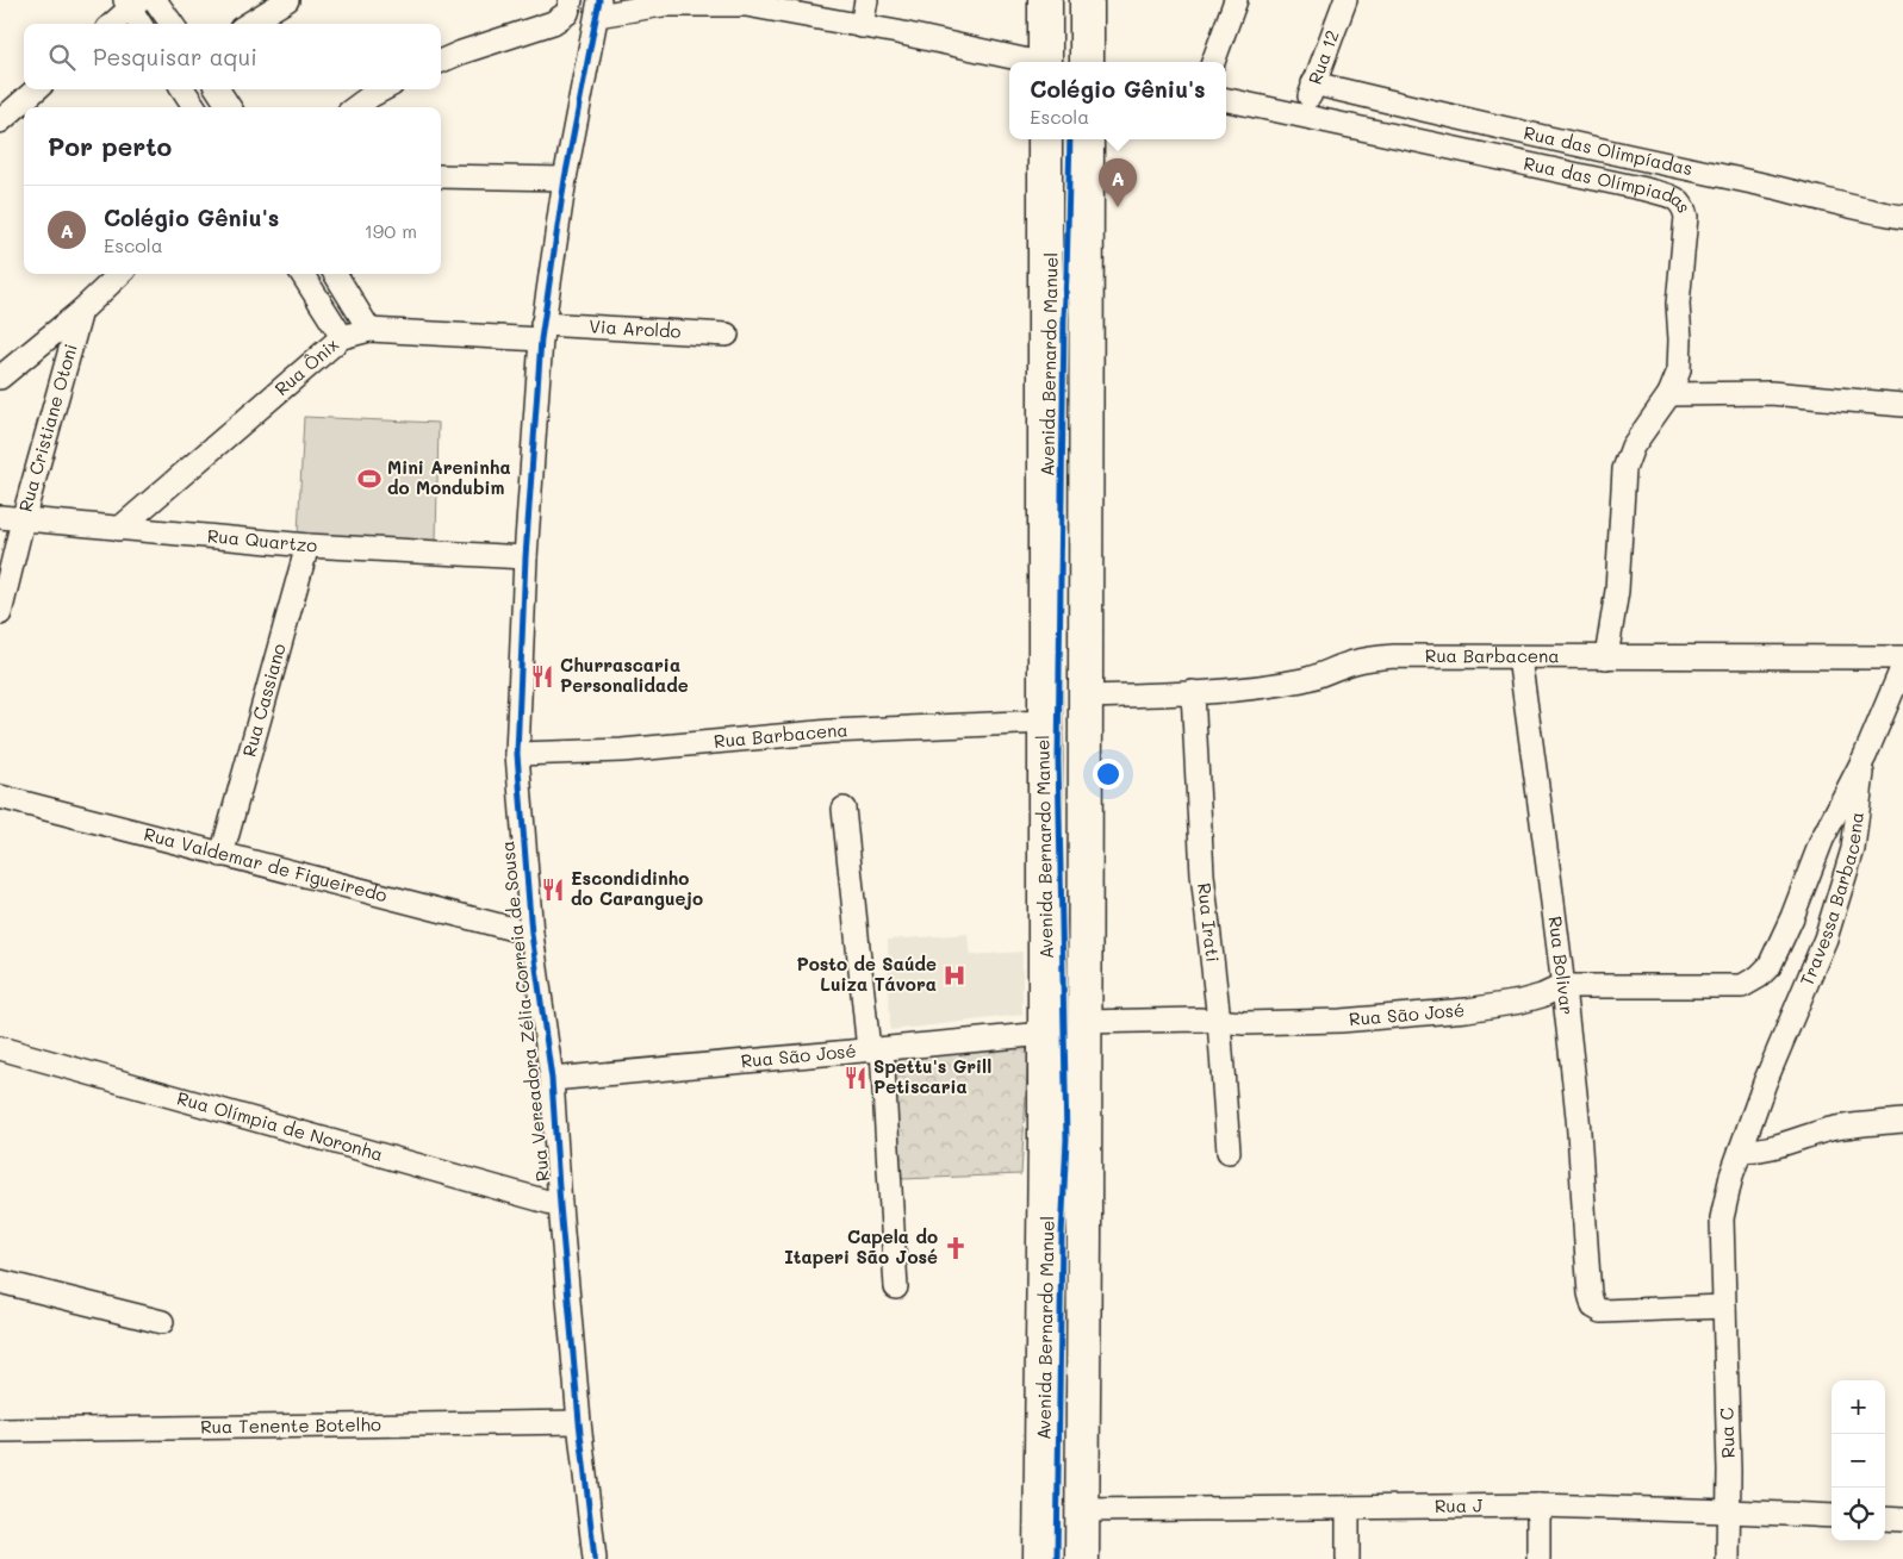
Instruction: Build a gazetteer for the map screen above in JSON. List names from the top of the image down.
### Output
{
  "streets": {
    "main road": ["Avenida Bernardo Manuel"],
    "street": [
      "Rua 12",
      "Rua das Olimpíadas",
      "Rua das Olímpiadas",
      "Via Aroldo",
      "Rua Ônix",
      "Rua Cristiane Otoni",
      "Rua Quartzo",
      "Rua Barbacena",
      "Rua Cassiano",
      "Rua Valdemar de Figueiredo",
      "Travessa Barbacena",
      "Rua Irati",
      "Rua Bolivar",
      "Rua Vereadora Zélia Correia de Sousa",
      "Rua São José",
      "Rua Olímpia de Noronha",
      "Rua Tenente Botelho",
      "Rua C",
      "Rua J"
    ]
  },
  "crossings": [
    ["Rua 12", "Rua das Olimpíadas"],
    ["Rua 12", "Rua das Olímpiadas"],
    ["Rua das Olímpiadas", "Rua Barbacena"],
    ["Via Aroldo", "Rua Ônix"],
    ["Via Aroldo", "Rua Vereadora Zélia Correia de Sousa"],
    ["Avenida Bernardo Manuel", "Rua Barbacena"],
    ["Avenida Bernardo Manuel", "Rua São José"],
    ["Avenida Bernardo Manuel", "Rua J"],
    ["Rua Ônix", "Rua Quartzo"],
    ["Rua Ônix", "Rua Vereadora Zélia Correia de Sousa"],
    ["Rua Cristiane Otoni", "Rua Quartzo"],
    ["Rua Quartzo", "Rua Cassiano"],
    ["Rua Quartzo", "Rua Vereadora Zélia Correia de Sousa"],
    ["Rua Barbacena", "Rua Irati"],
    ["Rua Barbacena", "Rua Bolivar"],
    ["Rua Barbacena", "Rua Vereadora Zélia Correia de Sousa"],
    ["Rua Cassiano", "Rua Valdemar de Figueiredo"],
    ["Rua Valdemar de Figueiredo", "Rua Vereadora Zélia Correia de Sousa"],
    ["Travessa Barbacena", "Rua Bolivar"],
    ["Travessa Barbacena", "Rua São José"],
    ["Travessa Barbacena", "Rua C"],
    ["Rua Irati", "Rua São José"],
    ["Rua Bolivar", "Rua São José"],
    ["Rua Bolivar", "Rua C"],
    ["Rua Vereadora Zélia Correia de Sousa", "Rua São José"],
    ["Rua Vereadora Zélia Correia de Sousa", "Rua Olímpia de Noronha"],
    ["Rua Vereadora Zélia Correia de Sousa", "Rua Tenente Botelho"],
    ["Rua C", "Rua J"]
  ],
  "places": {
    "sports": ["Mini Areninha do Mondubim"],
    "restaurant": ["Churrascaria Personalidade", "Escondidinho do Caranguejo", "Spettu's Grill Petiscaria"],
    "hospital": ["Posto de Saúde Luiza Távora"],
    "church": ["Capela do Itaperi São José"]
  },
  "page": {
    "search": "Pesquisar aqui",
    "popup": ["Colégio Gêniu's", "Escola"],
    "heading": "Por perto",
    "pins": "A",
    "list": [
      {
        "mark": "A",
        "name": "Colégio Gêniu's",
        "note": "Escola",
        "value": "190 m"
      }
    ],
    "map_buttons": ["+", "−"]
  }
}
